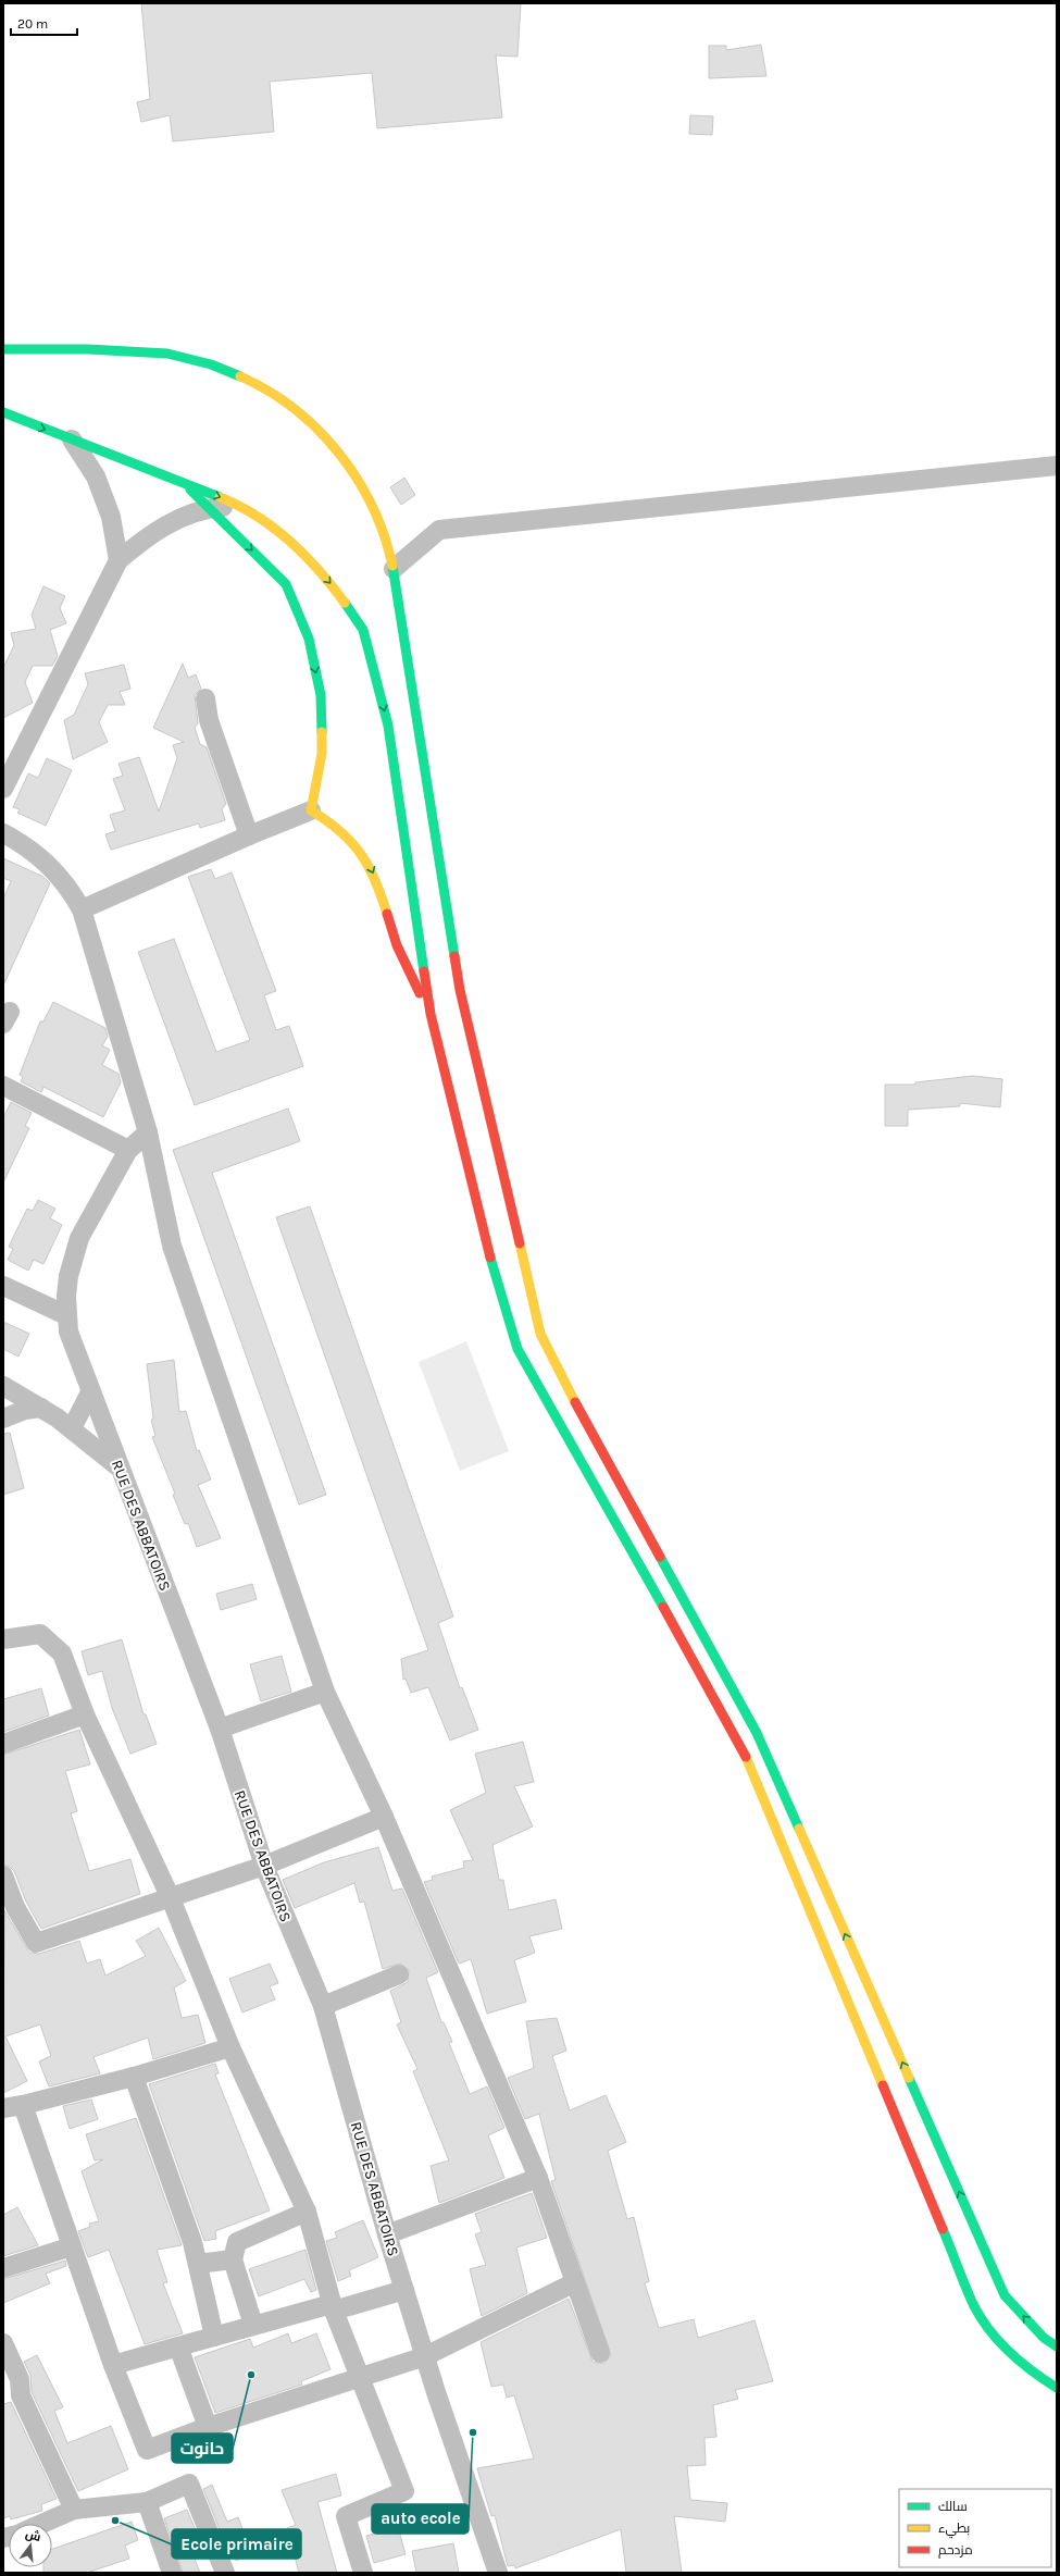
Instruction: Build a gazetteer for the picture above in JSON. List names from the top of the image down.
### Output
{
  "streets": {
    "street": ["RUE DES ABBATOIRS"]
  },
  "places": ["حانوت", "auto ecole", "Ecole primaire"],
  "legend": ["سالك", "بطيء", "مزدحم"],
  "scale_bar": "20 m",
  "north": "top"
}
